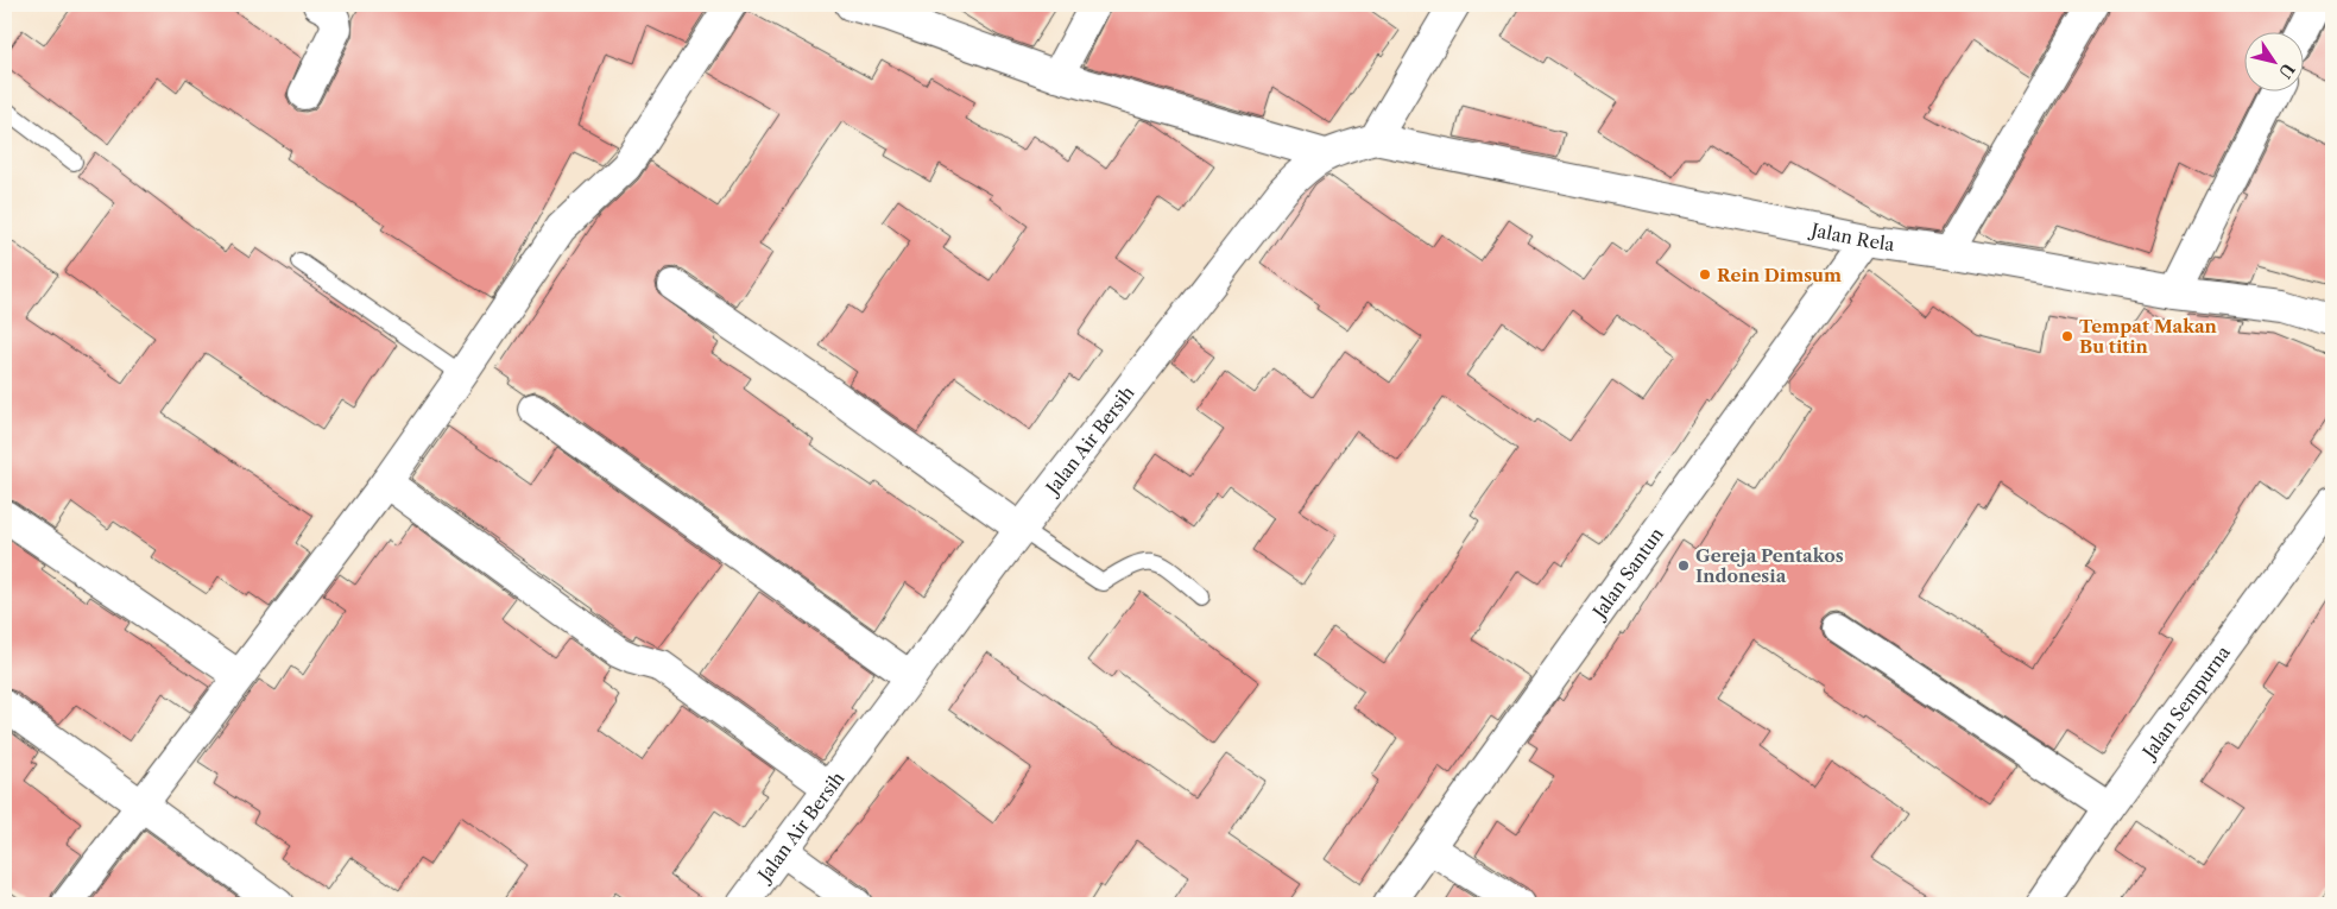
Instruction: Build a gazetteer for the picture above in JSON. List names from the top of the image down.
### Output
{
  "streets": {
    "street": [
      "Jalan Rela",
      "Jalan Air Bersih",
      "Jalan Santun",
      "Jalan Sempurna"
    ]
  },
  "crossings": [
    ["Jalan Rela", "Jalan Air Bersih"],
    ["Jalan Rela", "Jalan Santun"]
  ],
  "places": ["Rein Dimsum", "Tempat Makan Bu titin", "Gereja Pentakos Indonesia"],
  "north": "bottom right"
}
